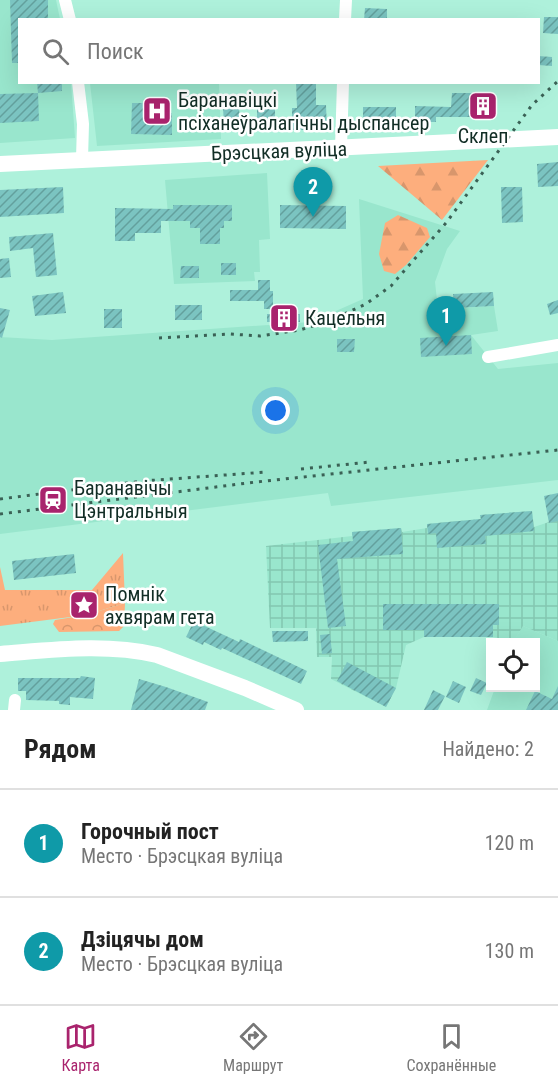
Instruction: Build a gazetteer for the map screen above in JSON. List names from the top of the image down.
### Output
{
  "streets": {
    "main road": ["Брэсцкая вуліца"]
  },
  "places": {
    "building": ["Склеп", "Кацельня"],
    "hospital": ["Баранавіцкі псіханеўралагічны дыспансер"],
    "station": ["Баранавічы Цэнтральныя"],
    "place": ["Помнік ахвярам гета"]
  },
  "page": {
    "search": "Поиск",
    "pins": ["2", "1"],
    "heading": ["Рядом", "Найдено: 2"],
    "list": [
      {
        "mark": "1",
        "name": "Горочный пост",
        "note": "Место · Брэсцкая вуліца",
        "value": "120 m"
      },
      {
        "mark": "2",
        "name": "Дзіцячы дом",
        "note": "Место · Брэсцкая вуліца",
        "value": "130 m"
      }
    ],
    "nav": ["Карта", "Маршрут", "Сохранённые"]
  }
}
